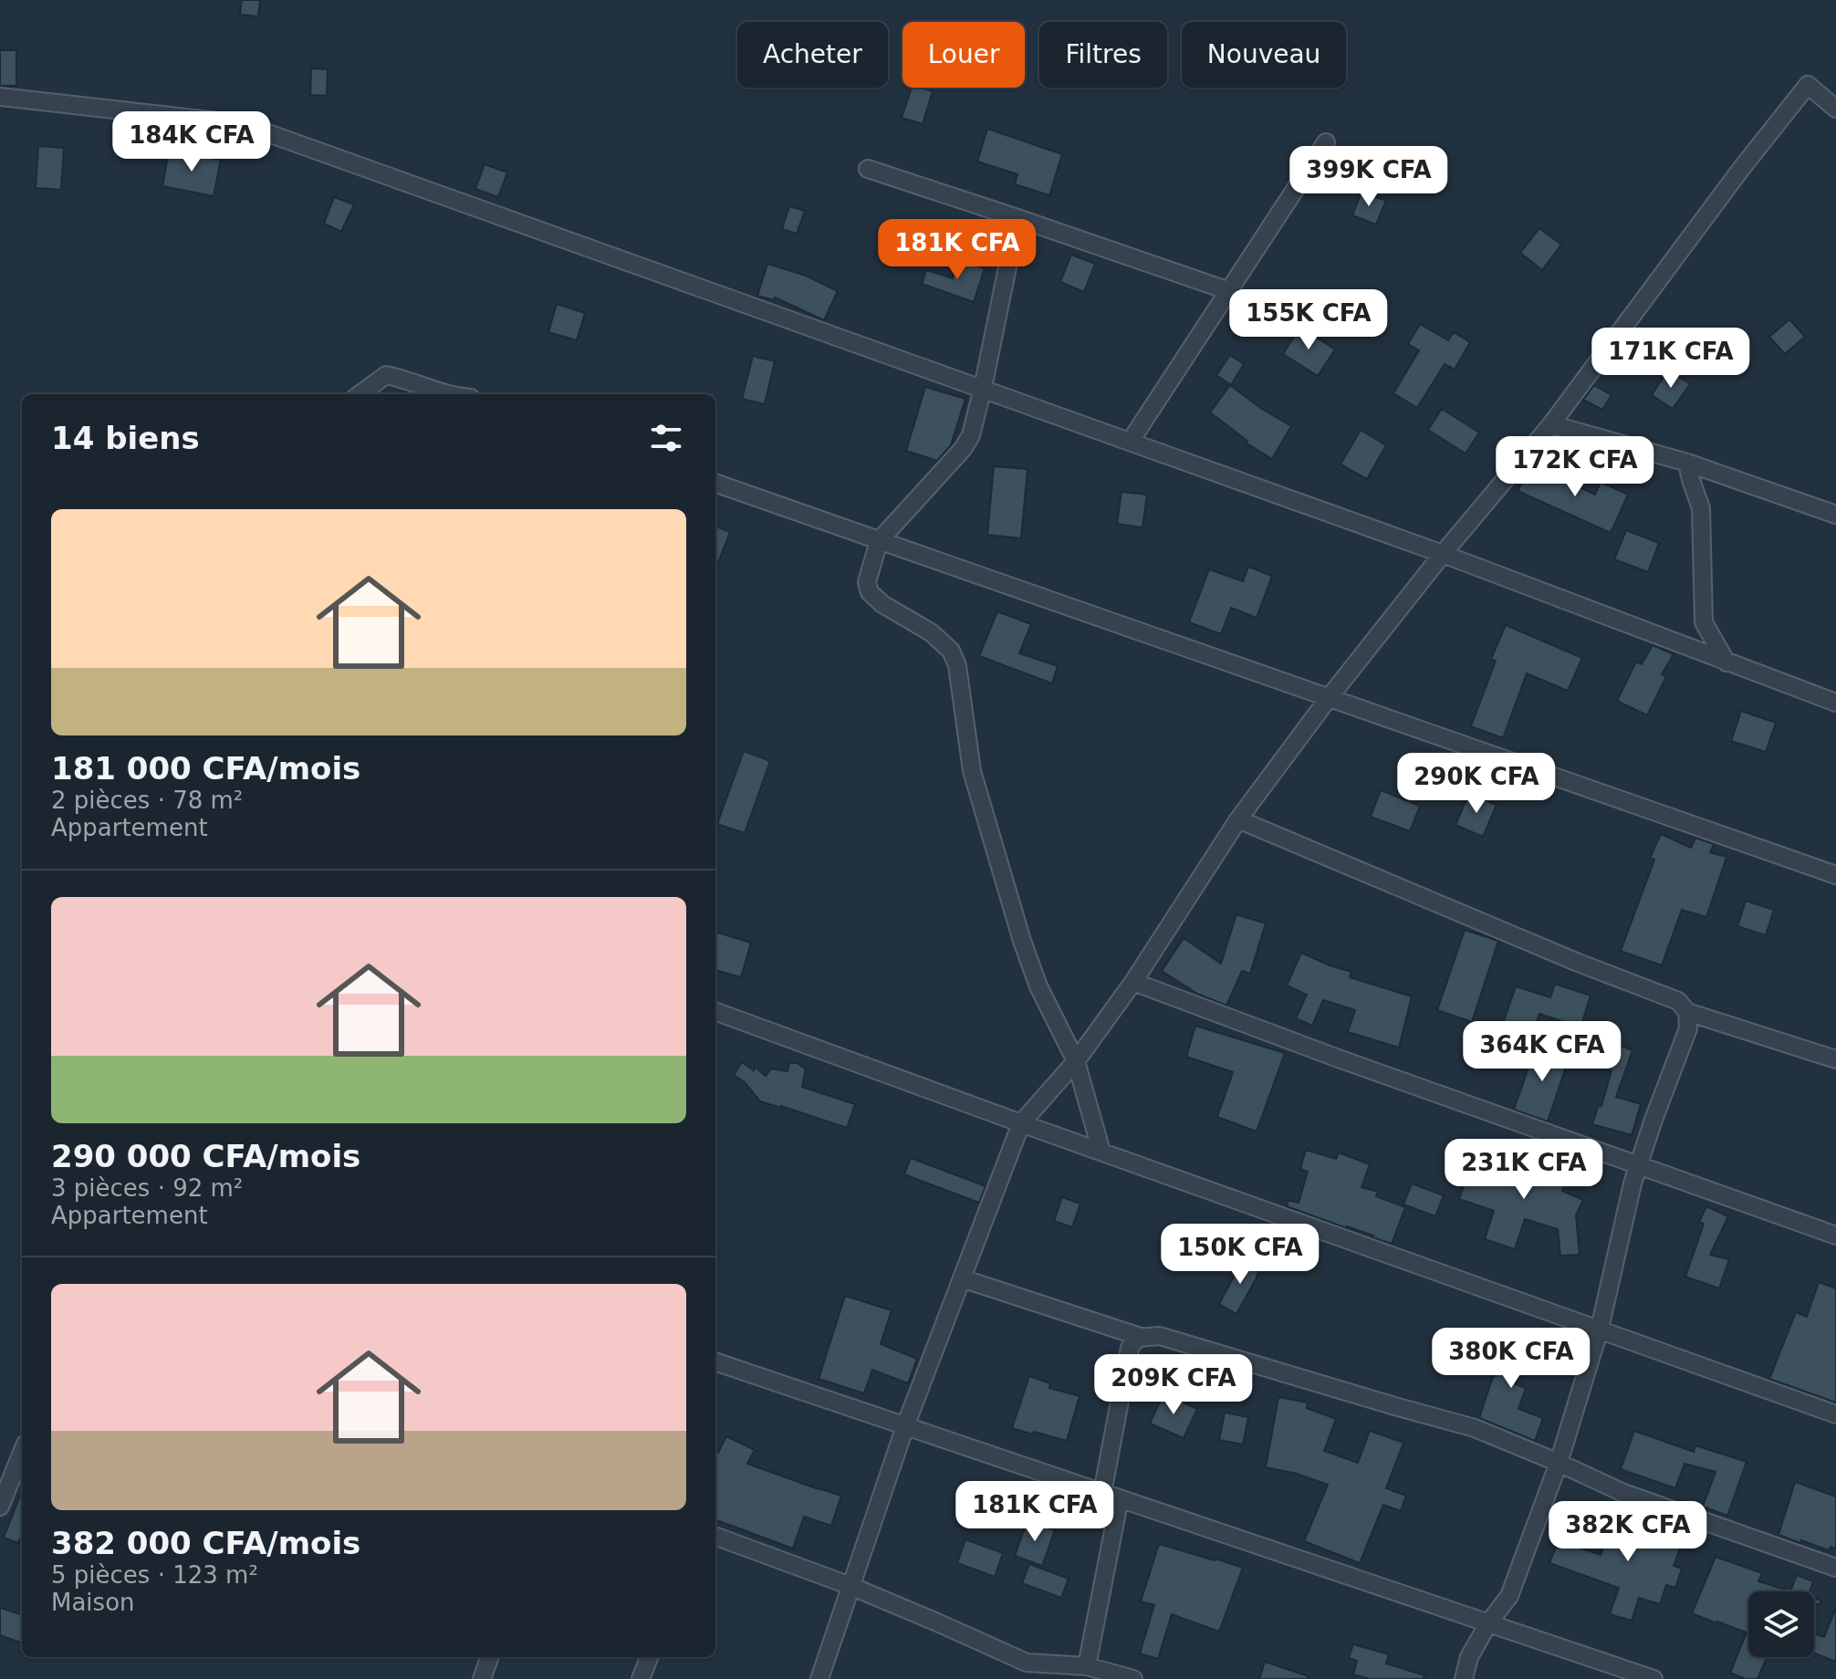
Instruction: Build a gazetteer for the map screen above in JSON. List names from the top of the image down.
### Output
{
  "page": {
    "chip": [
      "Acheter",
      "Louer",
      "Filtres",
      "Nouveau"
    ],
    "price": [
      "184K CFA",
      "399K CFA",
      "181K CFA",
      "155K CFA",
      "171K CFA",
      "172K CFA",
      "290K CFA",
      "364K CFA",
      "231K CFA",
      "150K CFA",
      "380K CFA",
      "209K CFA",
      "181K CFA",
      "382K CFA"
    ],
    "heading": "14 biens",
    "list": [
      {
        "name": "181 000 CFA/mois",
        "note": "2 pièces · 78 m² · Appartement"
      },
      {
        "name": "290 000 CFA/mois",
        "note": "3 pièces · 92 m² · Appartement"
      },
      {
        "name": "382 000 CFA/mois",
        "note": "5 pièces · 123 m² · Maison"
      }
    ]
  }
}
